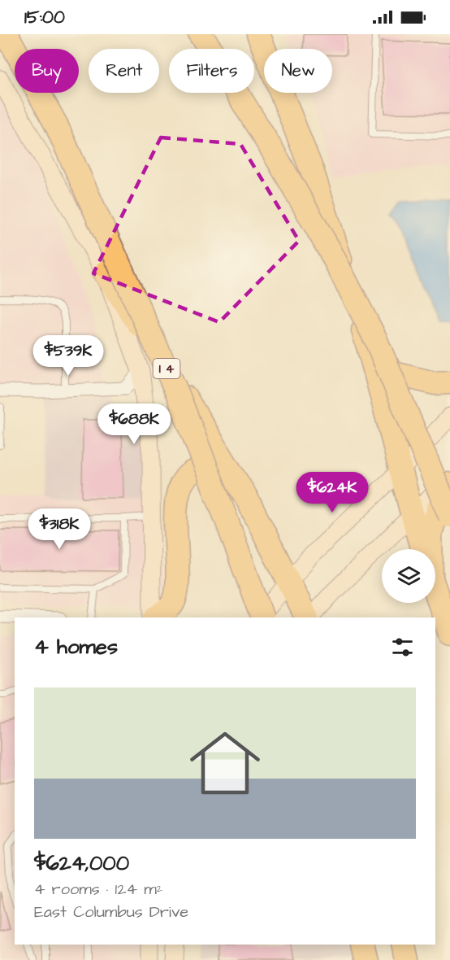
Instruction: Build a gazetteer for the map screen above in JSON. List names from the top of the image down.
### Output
{
  "streets": {
    "highway": ["I 4"]
  },
  "page": {
    "status": "15:00",
    "chip": [
      "Buy",
      "Rent",
      "Filters",
      "New"
    ],
    "price": [
      "$539K",
      "$688K",
      "$624K",
      "$318K"
    ],
    "heading": "4 homes",
    "list": [
      {
        "name": "$624,000",
        "note": "4 rooms · 124 m² · East Columbus Drive"
      }
    ]
  }
}
